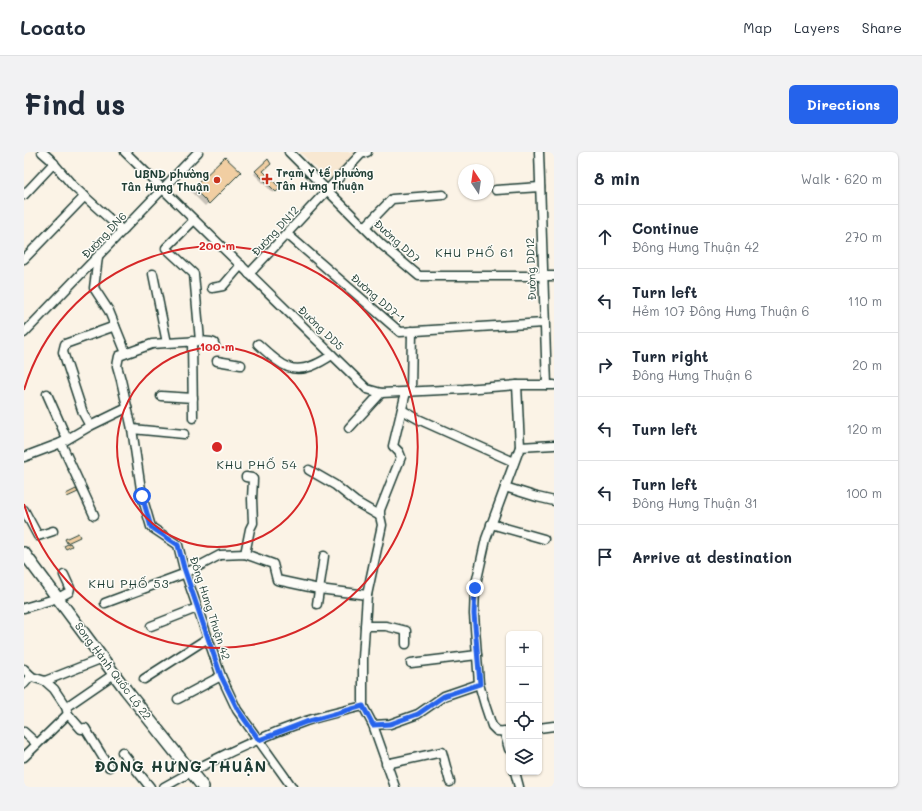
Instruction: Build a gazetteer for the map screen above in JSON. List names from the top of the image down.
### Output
{
  "streets": {
    "street": [
      "Đường DN12",
      "Đường DN6",
      "Đường DD7",
      "Đường DD12",
      "Đường DD7-1",
      "Đường DD5",
      "Đông Hưng Thuận 42",
      "Song Hành Quốc Lộ 22"
    ]
  },
  "crossings": [
    ["Đường DN12", "Đường DD7"],
    ["Đường DN12", "Đường DD7-1"],
    ["Đường DN12", "Đường DD5"],
    ["Đường DN6", "Đường DD5"],
    ["Đường DD7", "Đường DD12"],
    ["Đường DD12", "Đường DD7-1"],
    ["Đường DD12", "Đường DD5"]
  ],
  "districts": [
    "KHU PHỐ 61",
    "KHU PHỐ 54",
    "KHU PHỐ 53",
    "ĐÔNG HƯNG THUẬN"
  ],
  "places": {
    "health": ["Trạm Y tế phường Tân Hưng Thuận"],
    "other": ["UBND phường Tân Hưng Thuận"]
  },
  "north": "top",
  "page": {
    "header": "Locato",
    "nav": ["Map", "Layers", "Share"],
    "buttons": "Directions",
    "title": "Find us",
    "heading": ["8 min", "Walk · 620 m"],
    "list": [
      ["Continue", "Đông Hưng Thuận 42", "270 m"],
      ["Turn left", "Hẻm 107 Đông Hưng Thuận 6", "110 m"],
      ["Turn right", "Đông Hưng Thuận 6", "20 m"],
      ["Turn left", "120 m"],
      ["Turn left", "Đông Hưng Thuận 31", "100 m"],
      "Arrive at destination"
    ],
    "map_buttons": ["+", "−"]
  },
  "rings": ["200 m", "100 m"]
}
